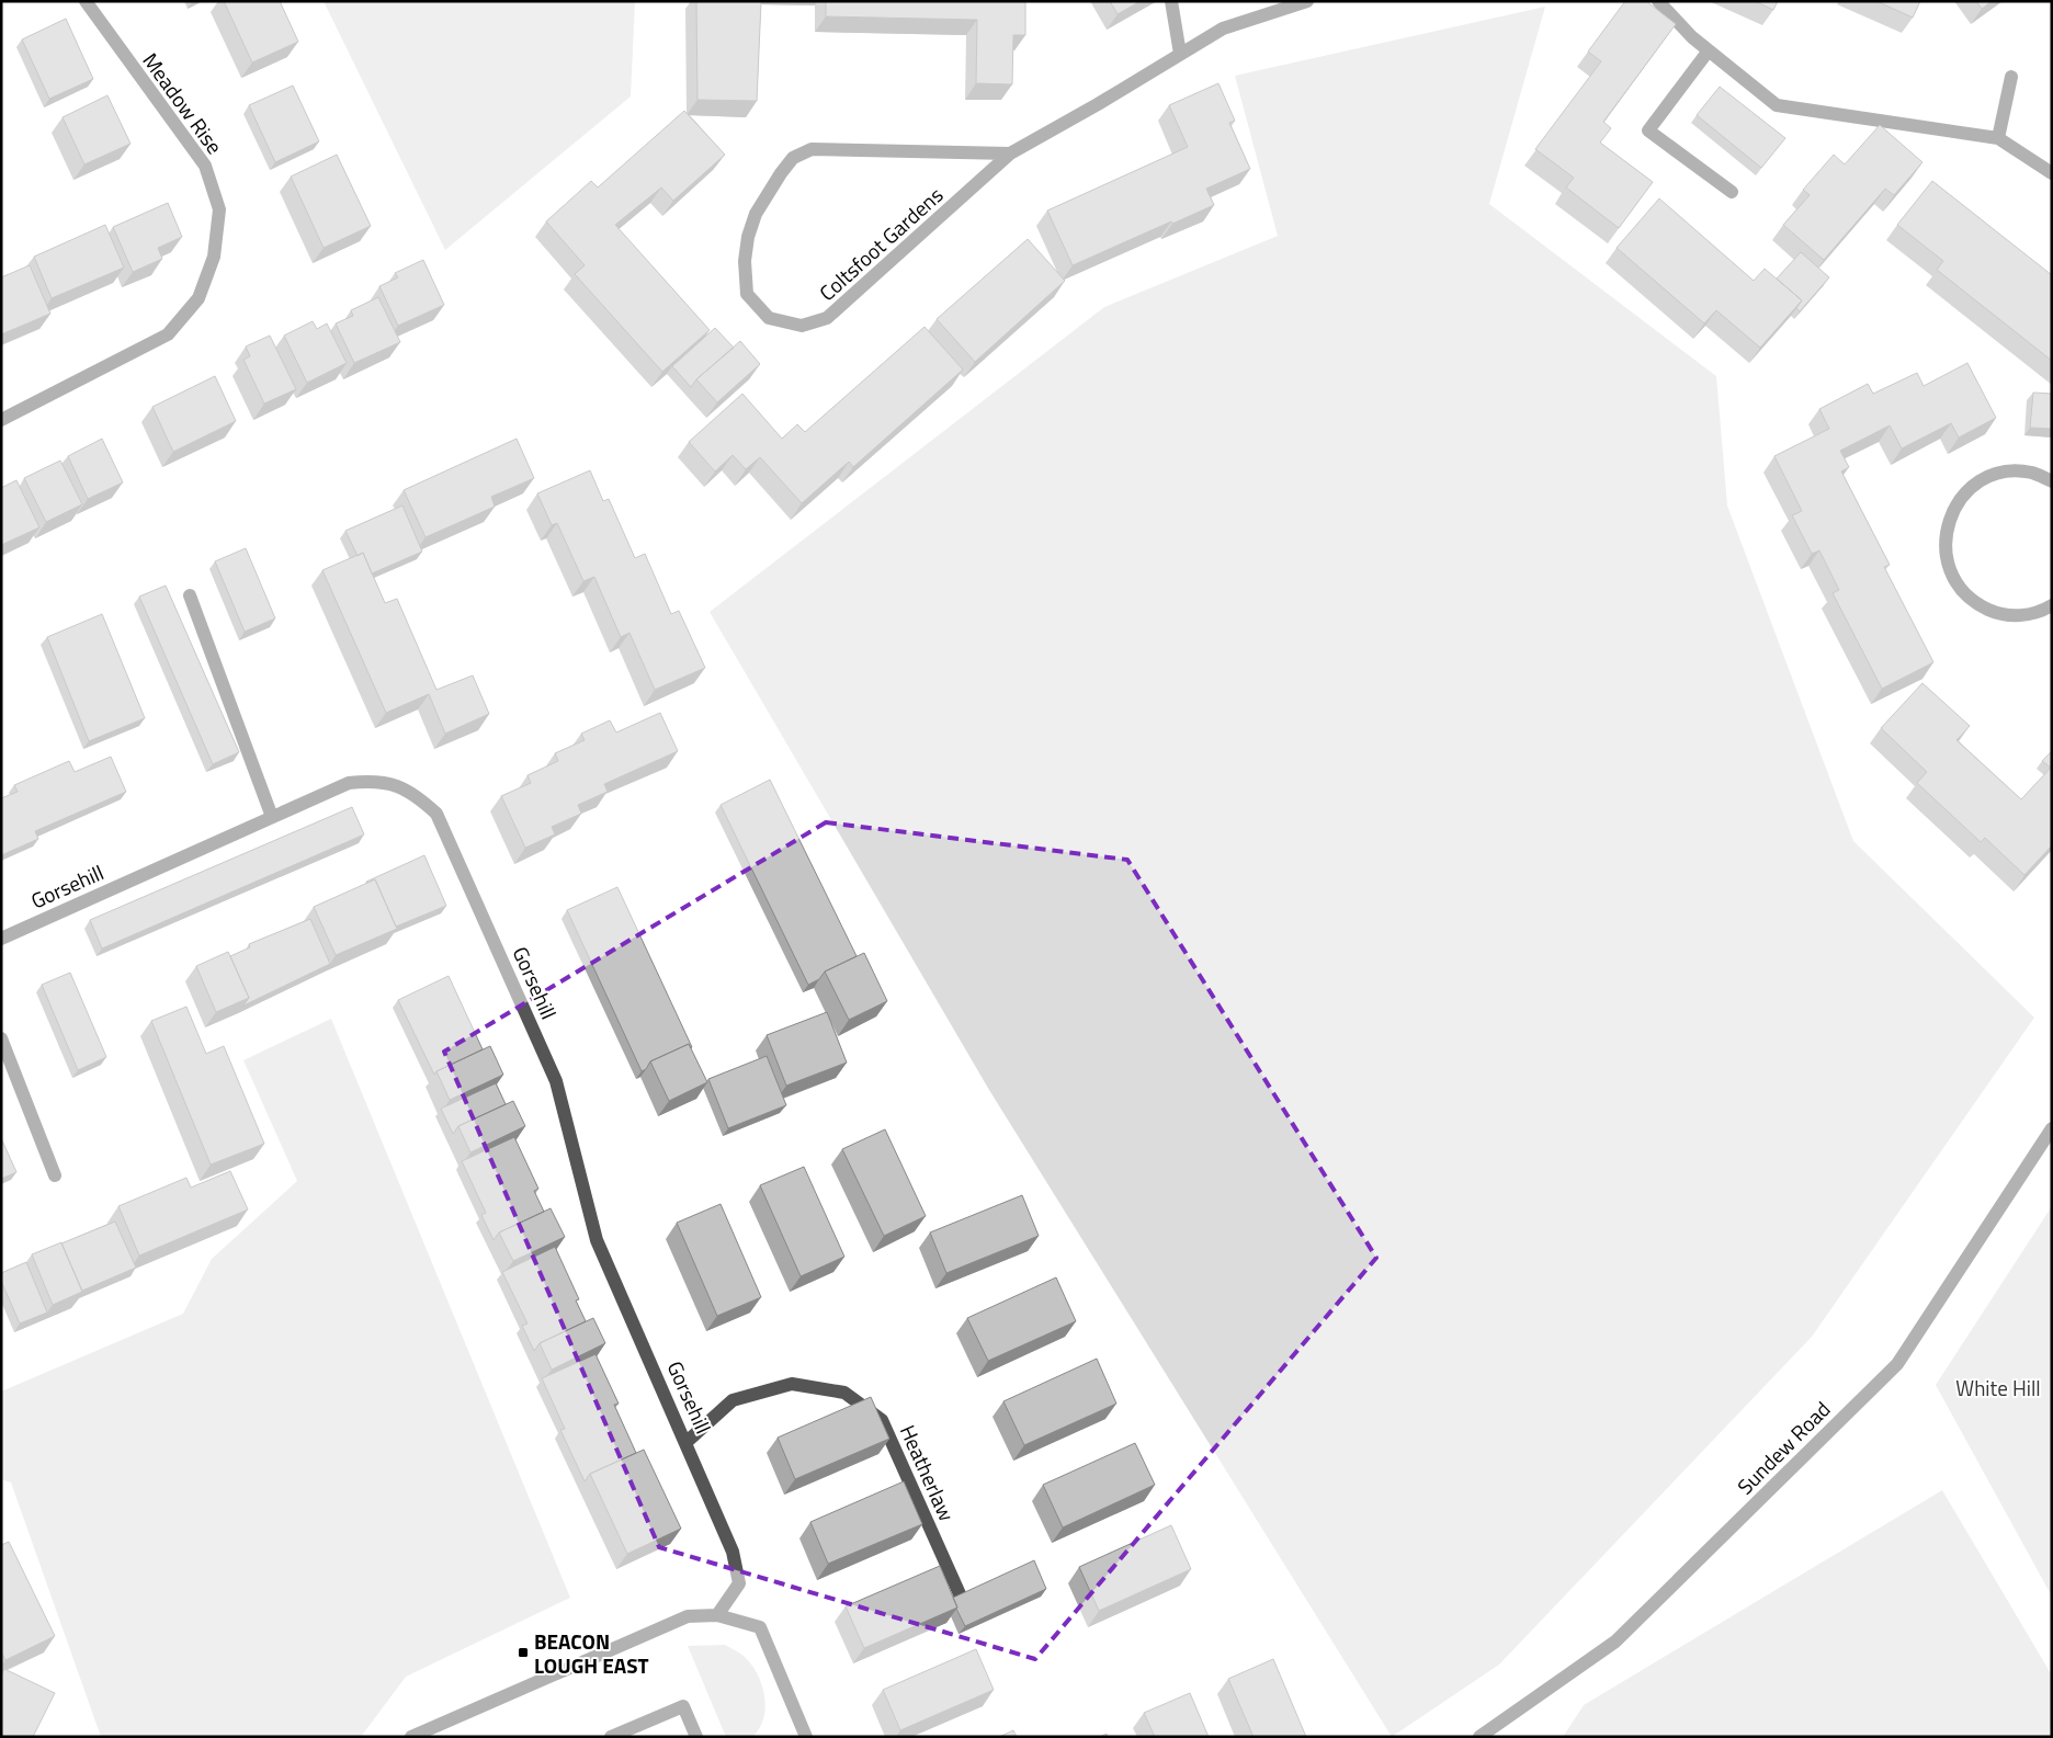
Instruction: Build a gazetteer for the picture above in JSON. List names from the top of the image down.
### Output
{
  "streets": {
    "street": [
      "Meadow Rise",
      "Coltsfoot Gardens",
      "Gorsehill",
      "Sundew Road",
      "Heatherlaw"
    ]
  },
  "crossings": [
    ["Gorsehill", "Heatherlaw"]
  ],
  "parks": ["White Hill"],
  "places": {
    "transit": ["BEACON LOUGH EAST"]
  }
}
